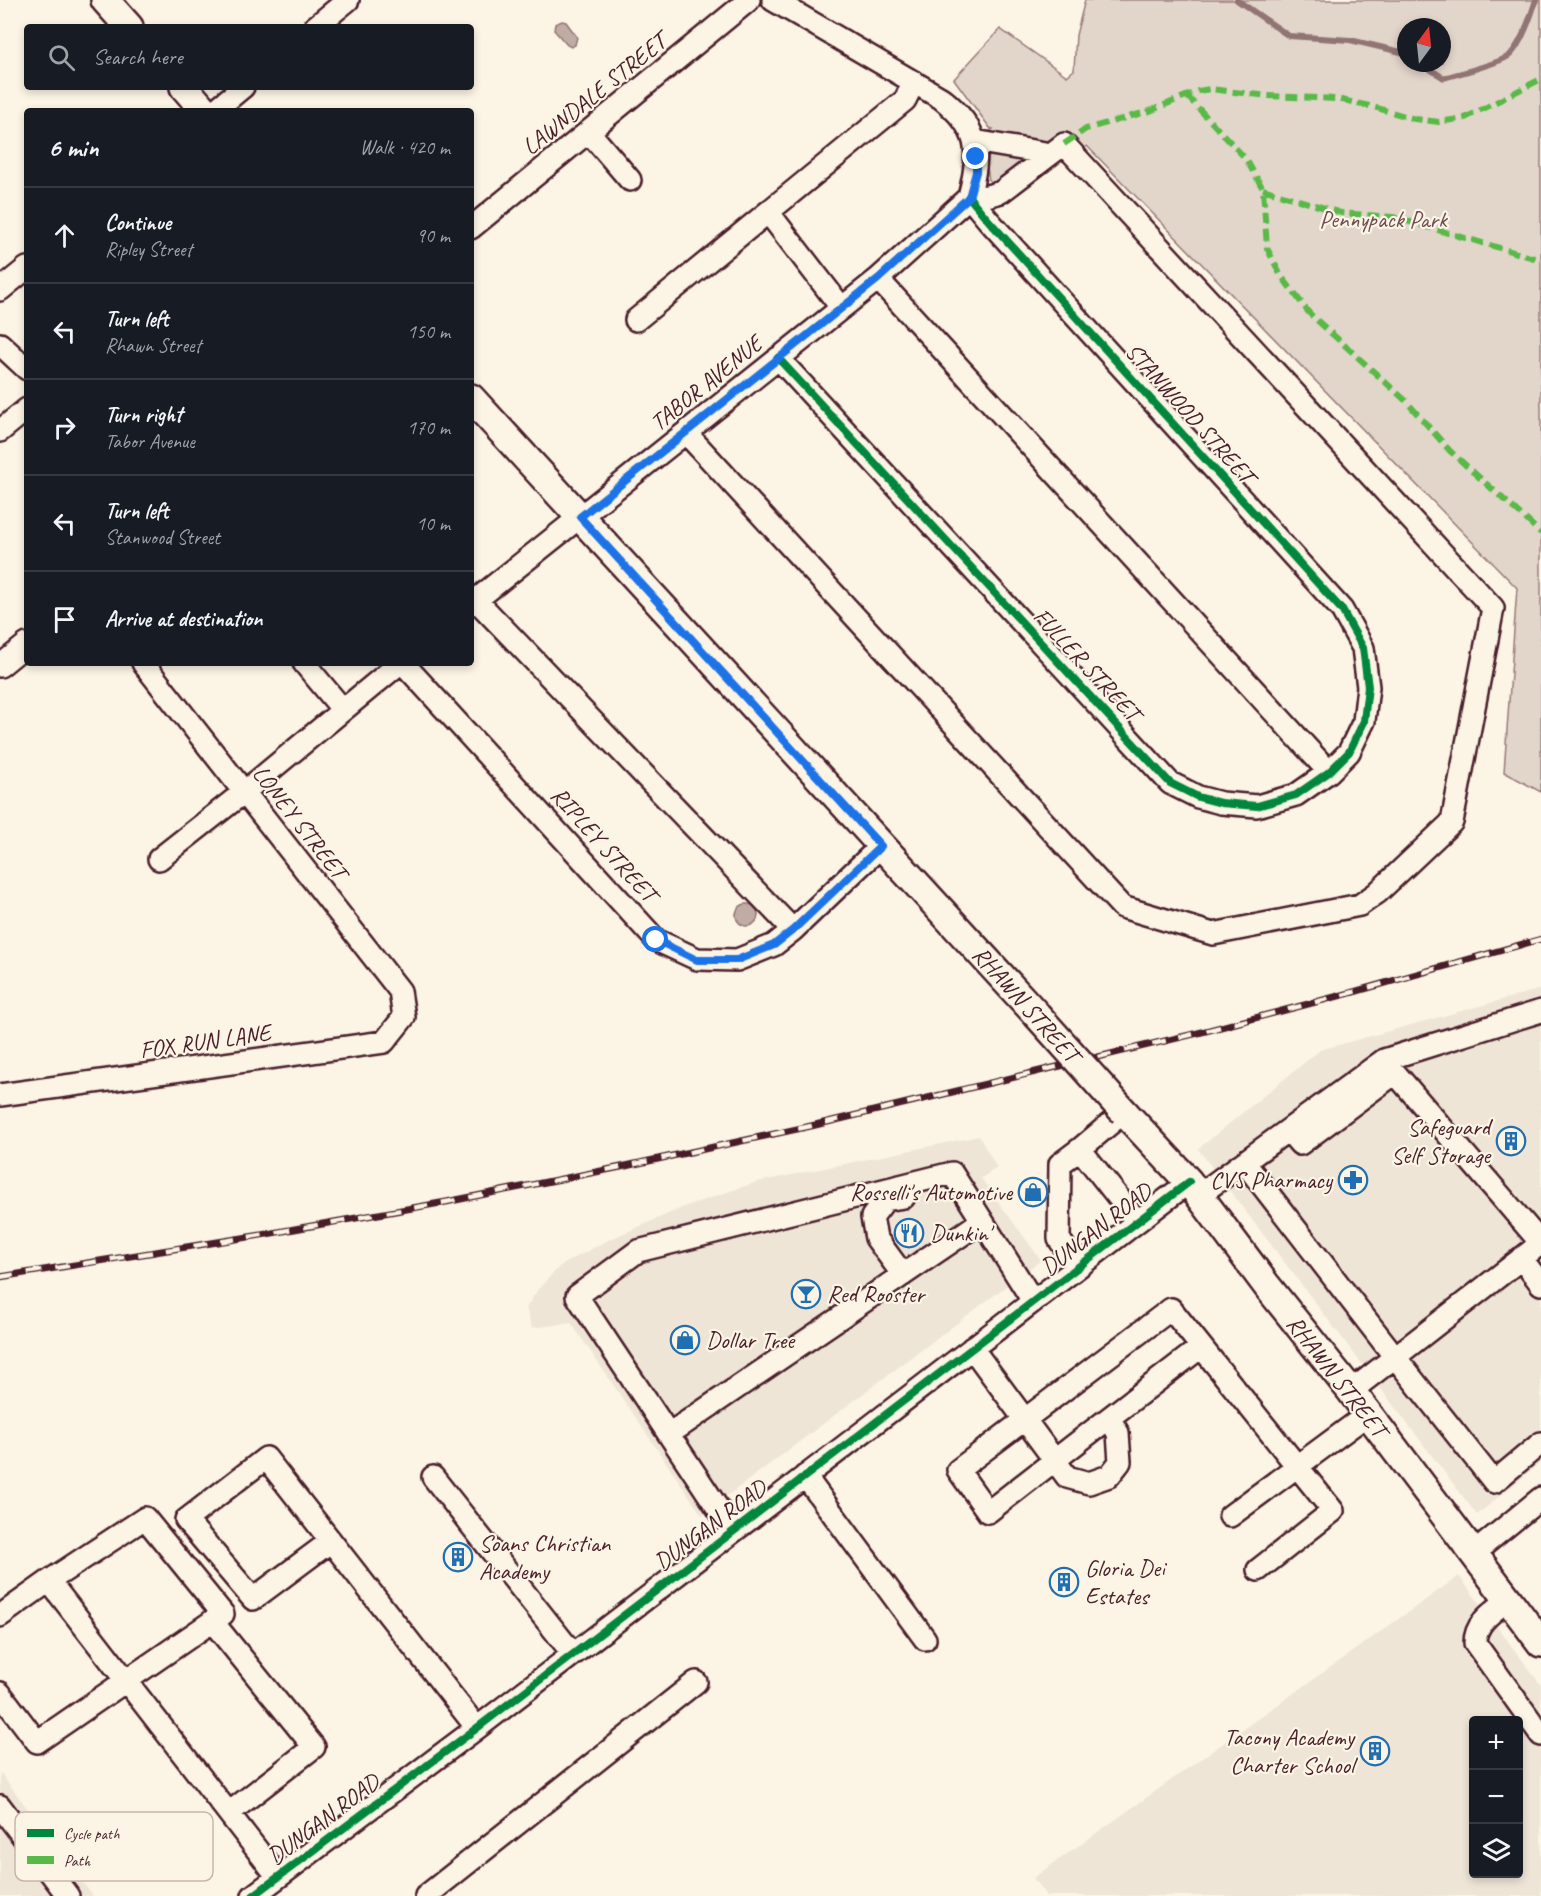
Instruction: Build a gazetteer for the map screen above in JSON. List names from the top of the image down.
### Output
{
  "streets": {
    "main road": ["RHAWN STREET"],
    "street": [
      "LAWNDALE STREET",
      "TABOR AVENUE",
      "STANWOOD STREET",
      "FULLER STREET",
      "LONEY STREET",
      "RIPLEY STREET",
      "FOX RUN LANE",
      "DUNGAN ROAD"
    ]
  },
  "crossings": [
    ["TABOR AVENUE", "STANWOOD STREET"],
    ["TABOR AVENUE", "FULLER STREET"],
    ["TABOR AVENUE", "RHAWN STREET"],
    ["STANWOOD STREET", "FULLER STREET"],
    ["LONEY STREET", "FOX RUN LANE"],
    ["RIPLEY STREET", "RHAWN STREET"],
    ["RHAWN STREET", "DUNGAN ROAD"]
  ],
  "parks": ["Pennypack Park"],
  "places": {
    "building": [
      "Safeguard Self Storage",
      "Soans Christian Academy",
      "Gloria Dei Estates",
      "Tacony Academy Charter School"
    ],
    "pharmacy": ["CVS Pharmacy"],
    "shop": ["Rosselli's Automotive", "Dollar Tree"],
    "restaurant": ["Dunkin'"],
    "bar": ["Red Rooster"]
  },
  "legend": ["Cycle path", "Path"],
  "north": "top",
  "page": {
    "search": "Search here",
    "heading": ["6 min", "Walk · 420 m"],
    "list": [
      ["Continue", "Ripley Street", "90 m"],
      ["Turn left", "Rhawn Street", "150 m"],
      ["Turn right", "Tabor Avenue", "170 m"],
      ["Turn left", "Stanwood Street", "10 m"],
      "Arrive at destination"
    ],
    "map_buttons": ["+", "−"]
  }
}
